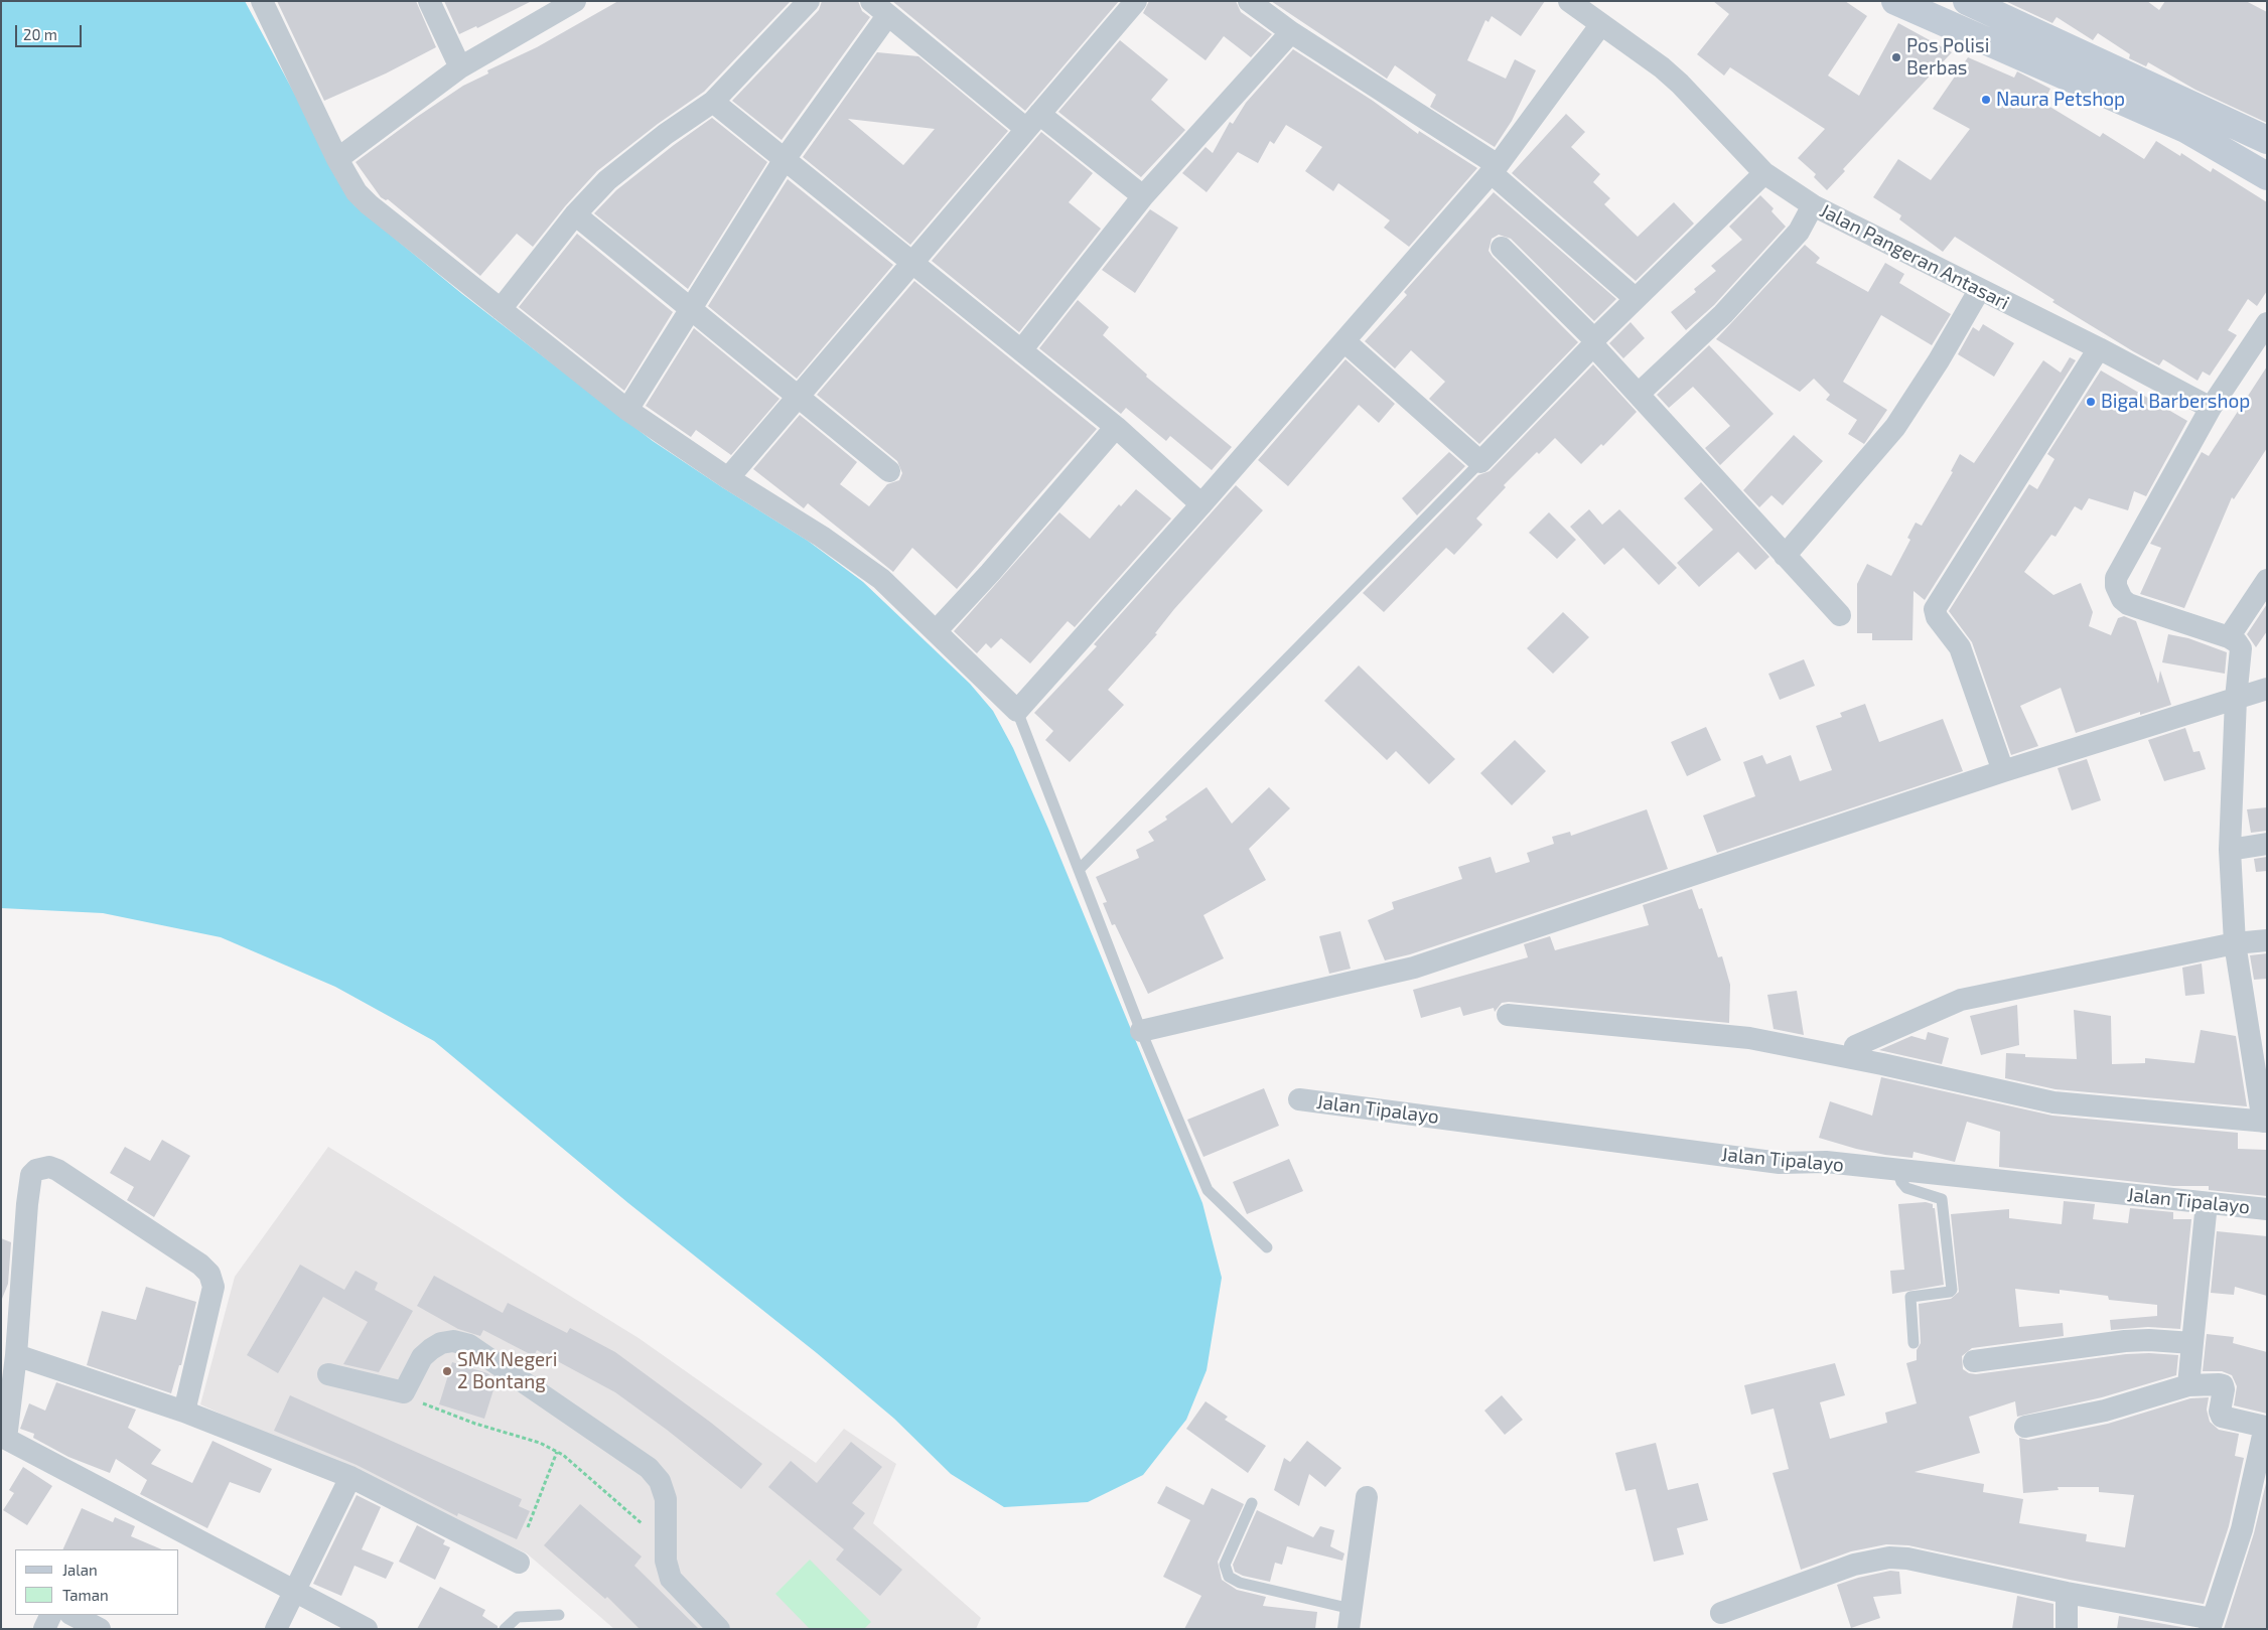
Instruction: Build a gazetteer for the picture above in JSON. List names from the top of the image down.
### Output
{
  "streets": {
    "street": ["Jalan Pangeran Antasari", "Jalan Tipalayo"]
  },
  "places": [
    "Pos Polisi Berbas",
    "Naura Petshop",
    "Bigal Barbershop",
    "SMK Negeri 2 Bontang"
  ],
  "legend": ["Jalan", "Taman"],
  "scale_bar": "20 m"
}
